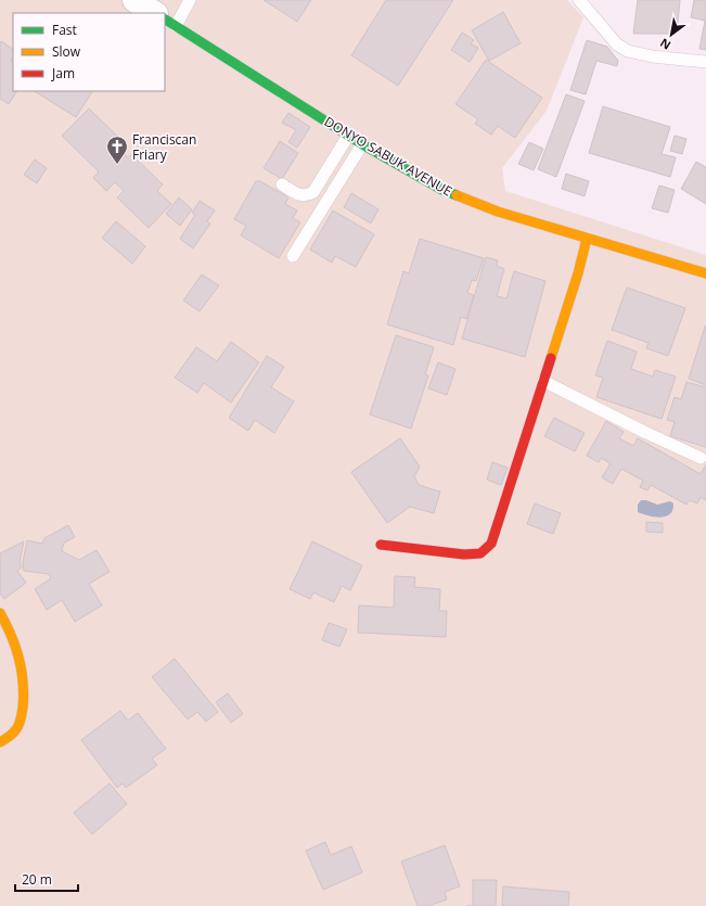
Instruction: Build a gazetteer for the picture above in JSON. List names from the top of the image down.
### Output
{
  "streets": {
    "street": ["DONYO SABUK AVENUE"]
  },
  "places": {
    "church": ["Franciscan Friary"]
  },
  "legend": ["Fast", "Slow", "Jam"],
  "scale_bar": "20 m",
  "north": "bottom left"
}
